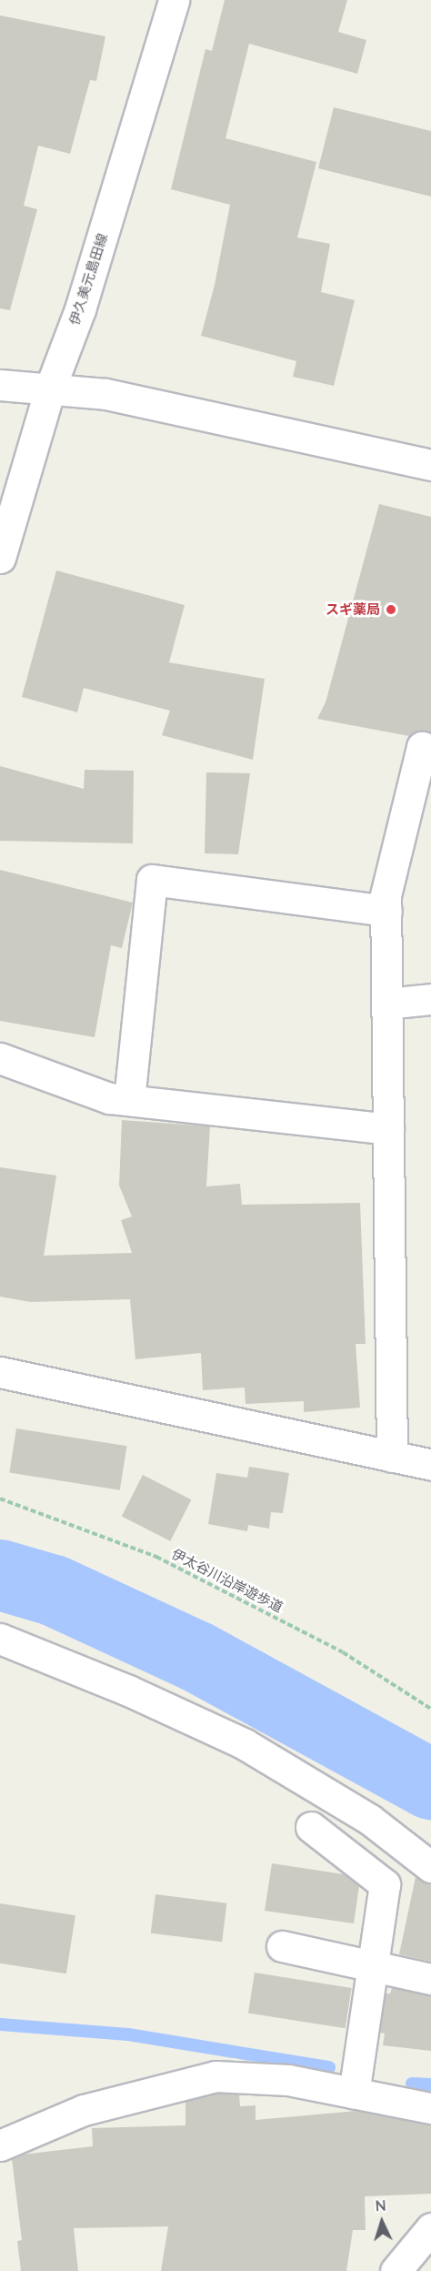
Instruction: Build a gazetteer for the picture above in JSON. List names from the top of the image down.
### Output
{
  "streets": {
    "street": ["伊久美元島田線"],
    "path": ["伊太谷川沿岸遊歩道"]
  },
  "places": ["スギ薬局"],
  "north": "top"
}
